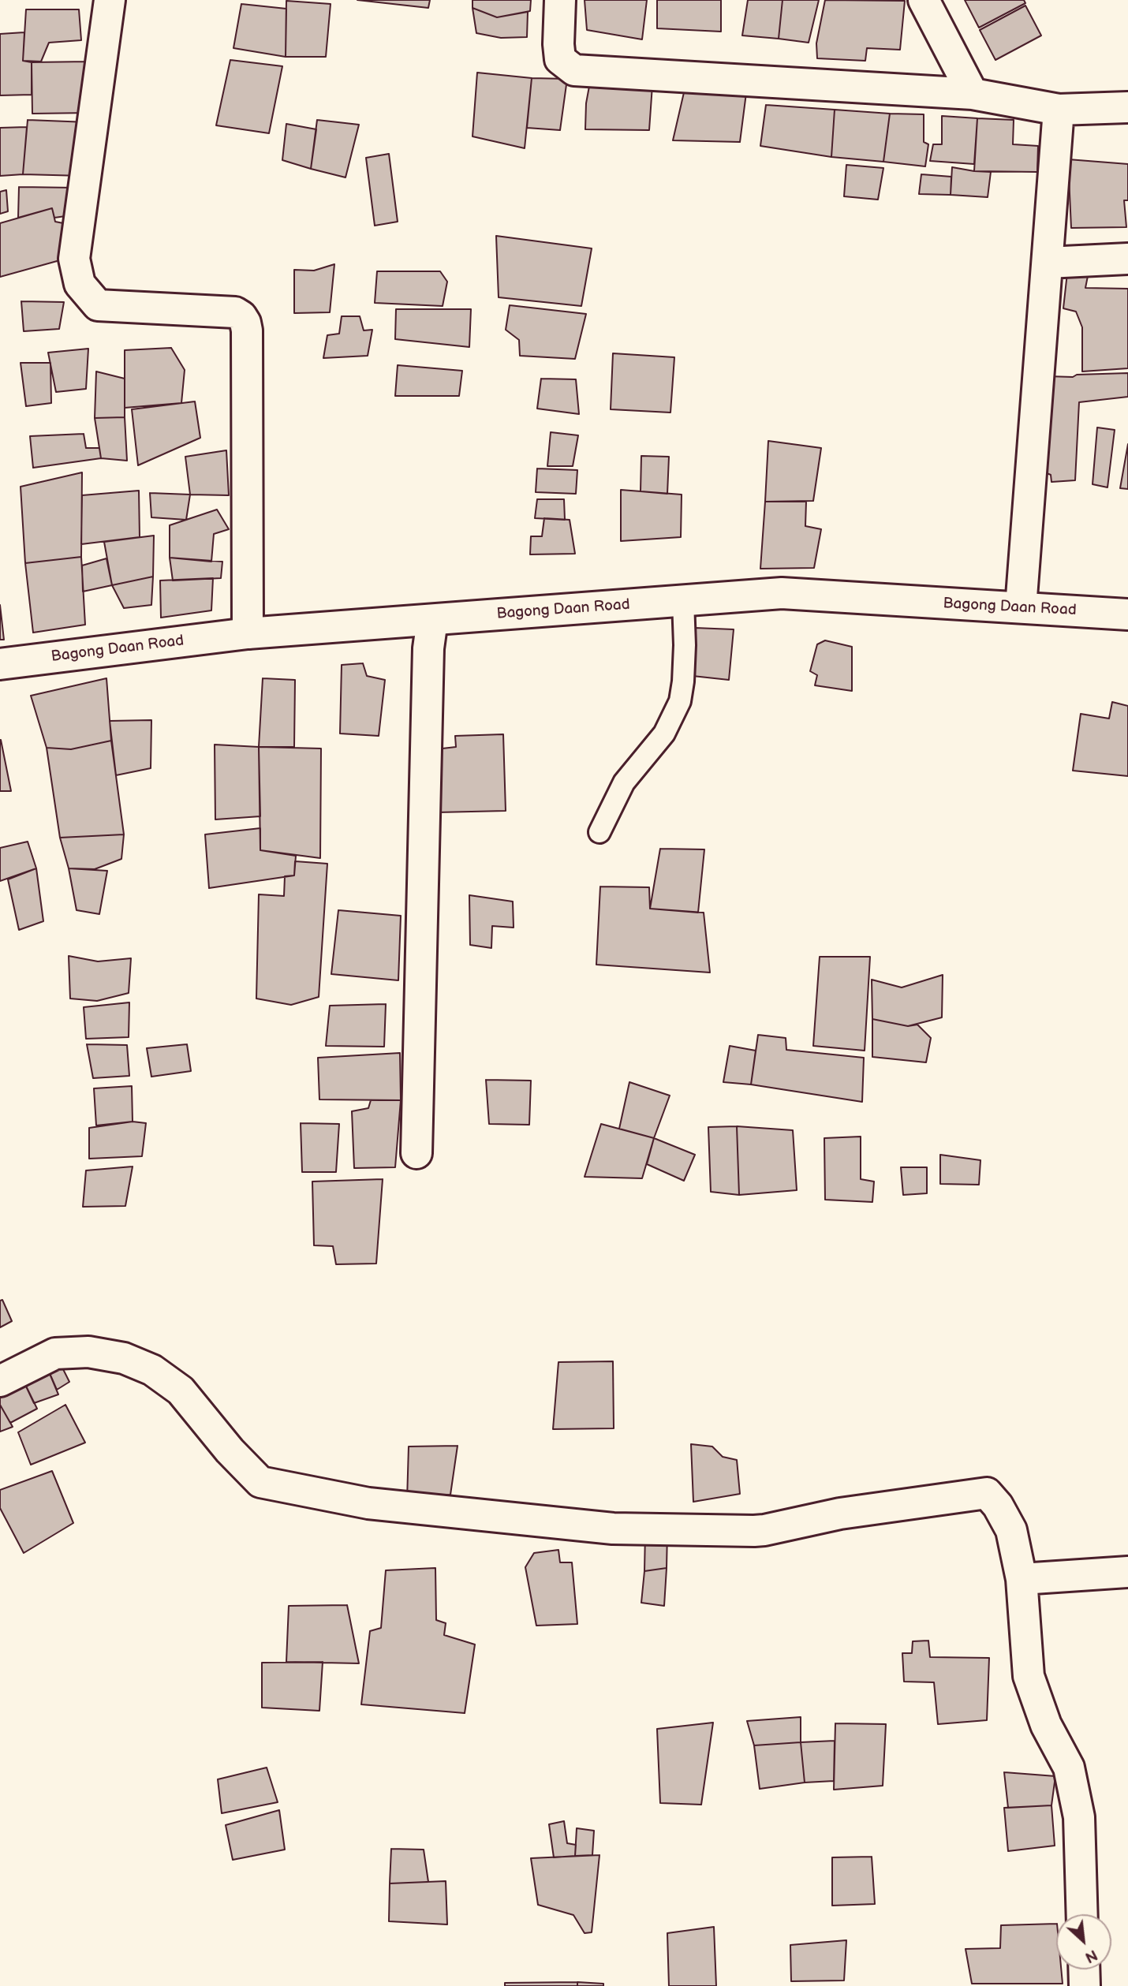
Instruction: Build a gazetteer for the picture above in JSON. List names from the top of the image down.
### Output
{
  "streets": {
    "street": ["Bagong Daan Road"]
  },
  "north": "bottom right"
}
